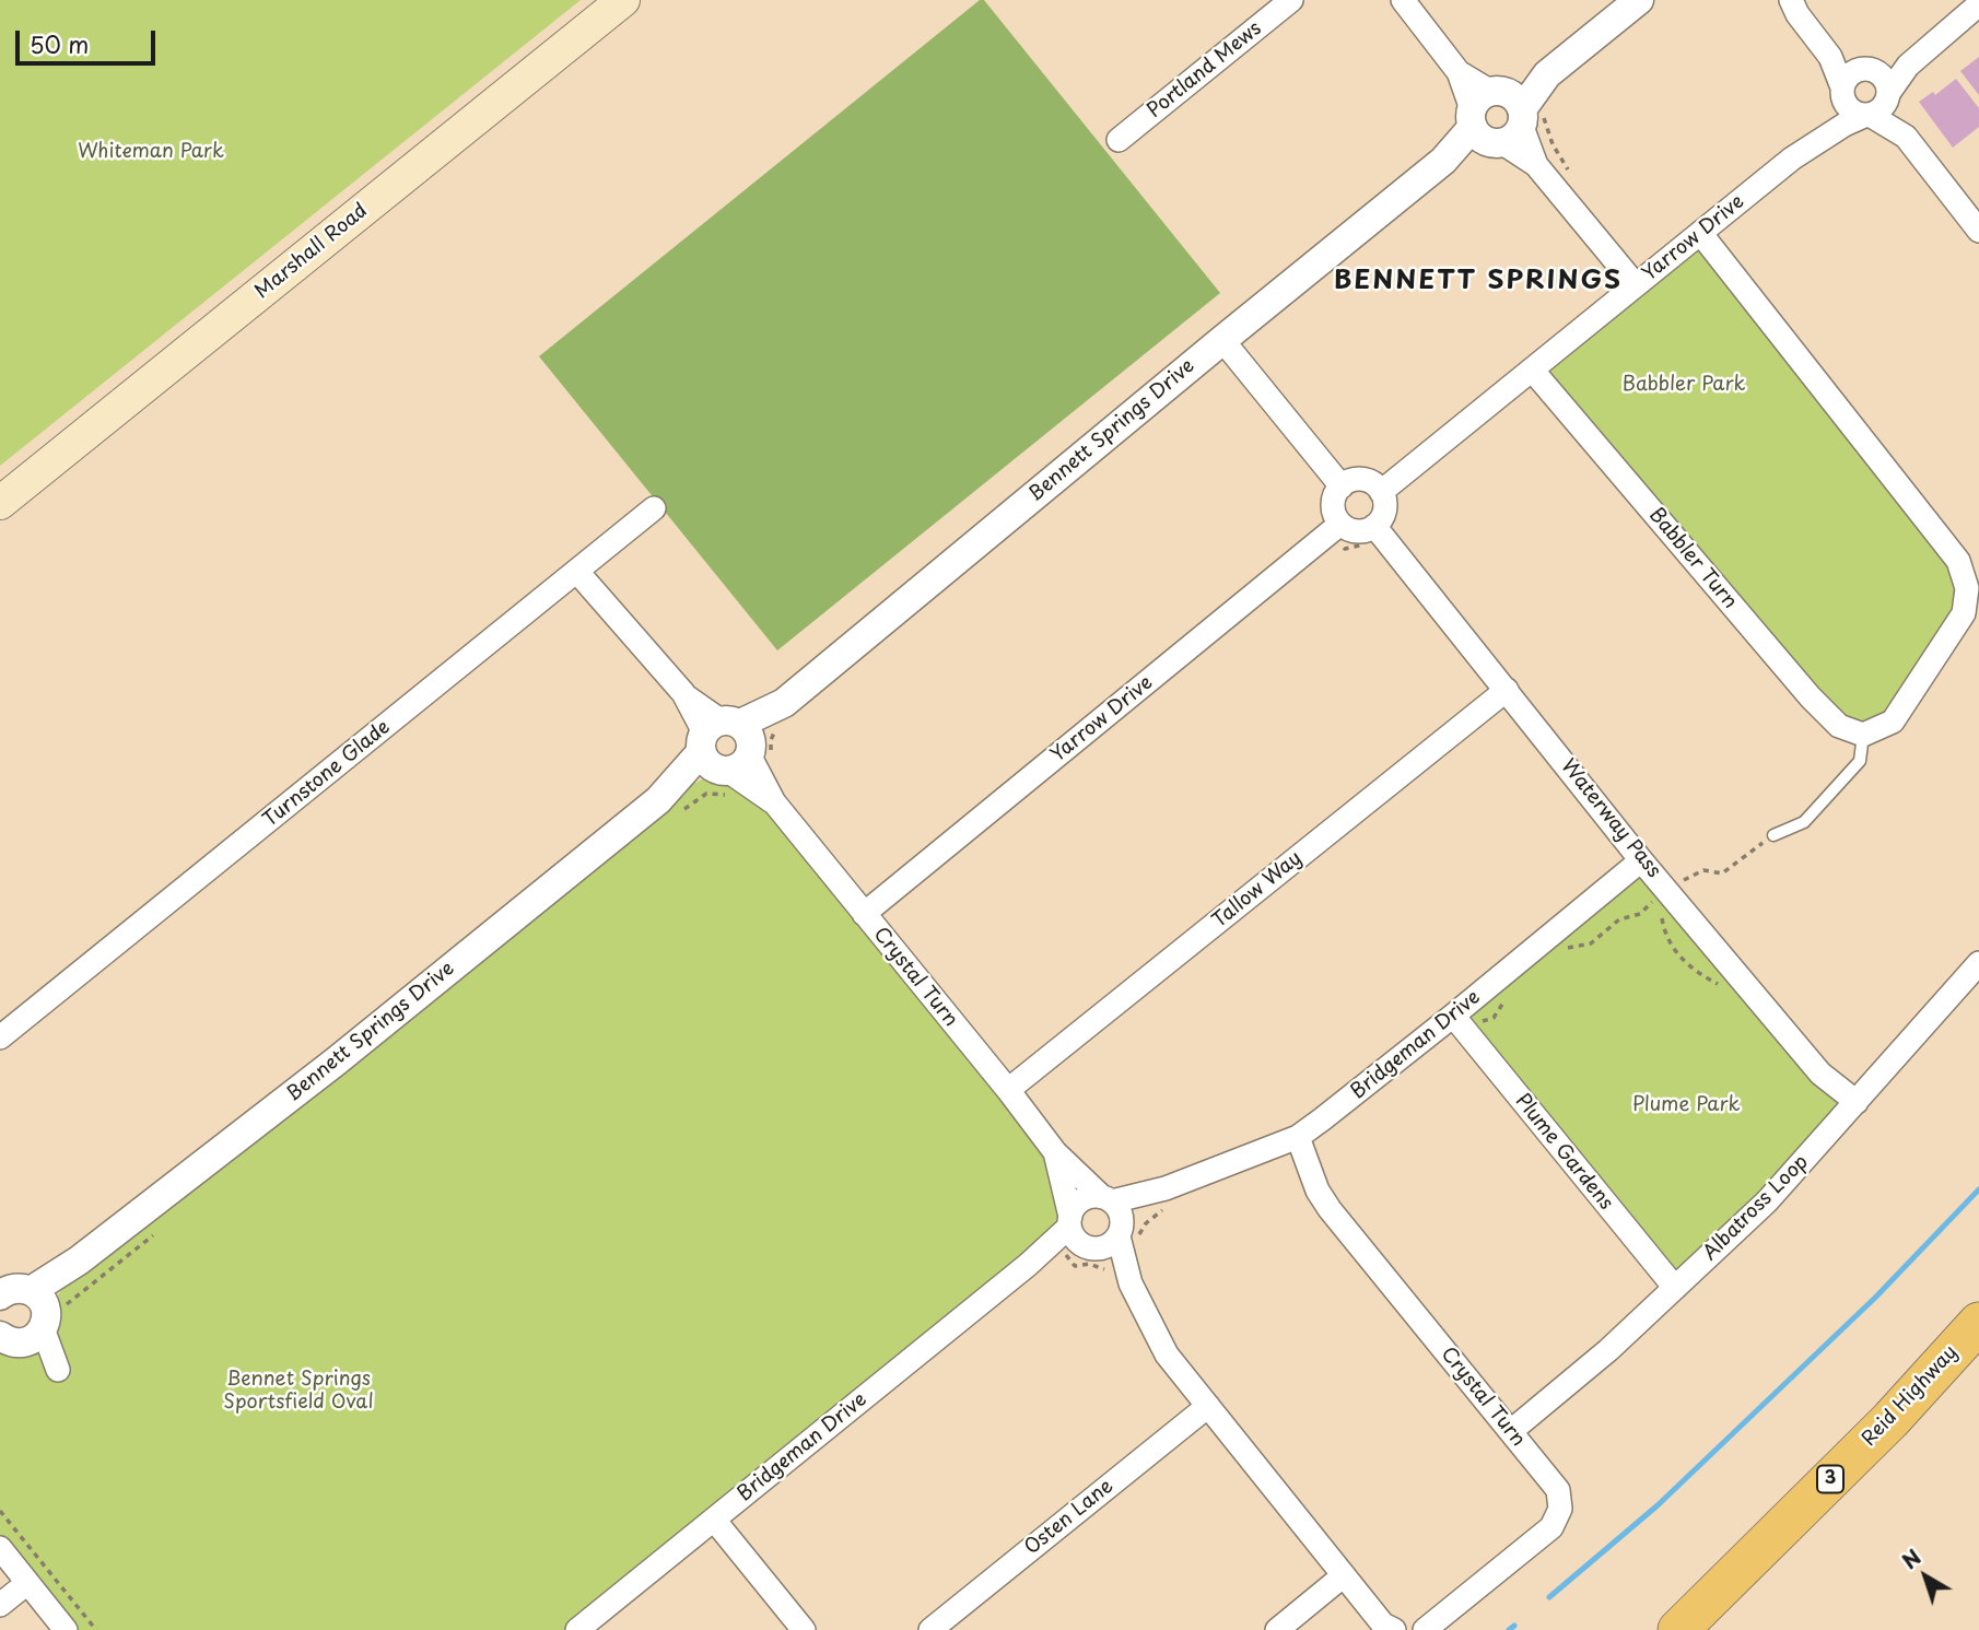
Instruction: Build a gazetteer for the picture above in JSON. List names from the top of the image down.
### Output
{
  "streets": {
    "highway": ["Reid Highway", "3"],
    "main road": ["Marshall Road"],
    "street": [
      "Portland Mews",
      "Yarrow Drive",
      "Bennett Springs Drive",
      "Babbler Turn",
      "Turnstone Glade",
      "Waterway Pass",
      "Tallow Way",
      "Crystal Turn",
      "Bridgeman Drive",
      "Plume Gardens",
      "Albatross Loop",
      "Osten Lane"
    ]
  },
  "crossings": [
    ["Yarrow Drive", "Babbler Turn"],
    ["Yarrow Drive", "Waterway Pass"],
    ["Yarrow Drive", "Crystal Turn"],
    ["Bennett Springs Drive", "Crystal Turn"],
    ["Turnstone Glade", "Crystal Turn"],
    ["Waterway Pass", "Tallow Way"],
    ["Waterway Pass", "Bridgeman Drive"],
    ["Waterway Pass", "Albatross Loop"],
    ["Tallow Way", "Crystal Turn"],
    ["Crystal Turn", "Bridgeman Drive"],
    ["Crystal Turn", "Albatross Loop"],
    ["Bridgeman Drive", "Plume Gardens"],
    ["Plume Gardens", "Albatross Loop"]
  ],
  "districts": ["BENNETT SPRINGS"],
  "parks": [
    "Whiteman Park",
    "Babbler Park",
    "Plume Park",
    "Bennet Springs Sportsfield Oval"
  ],
  "scale_bar": "50 m",
  "north": "top left"
}
